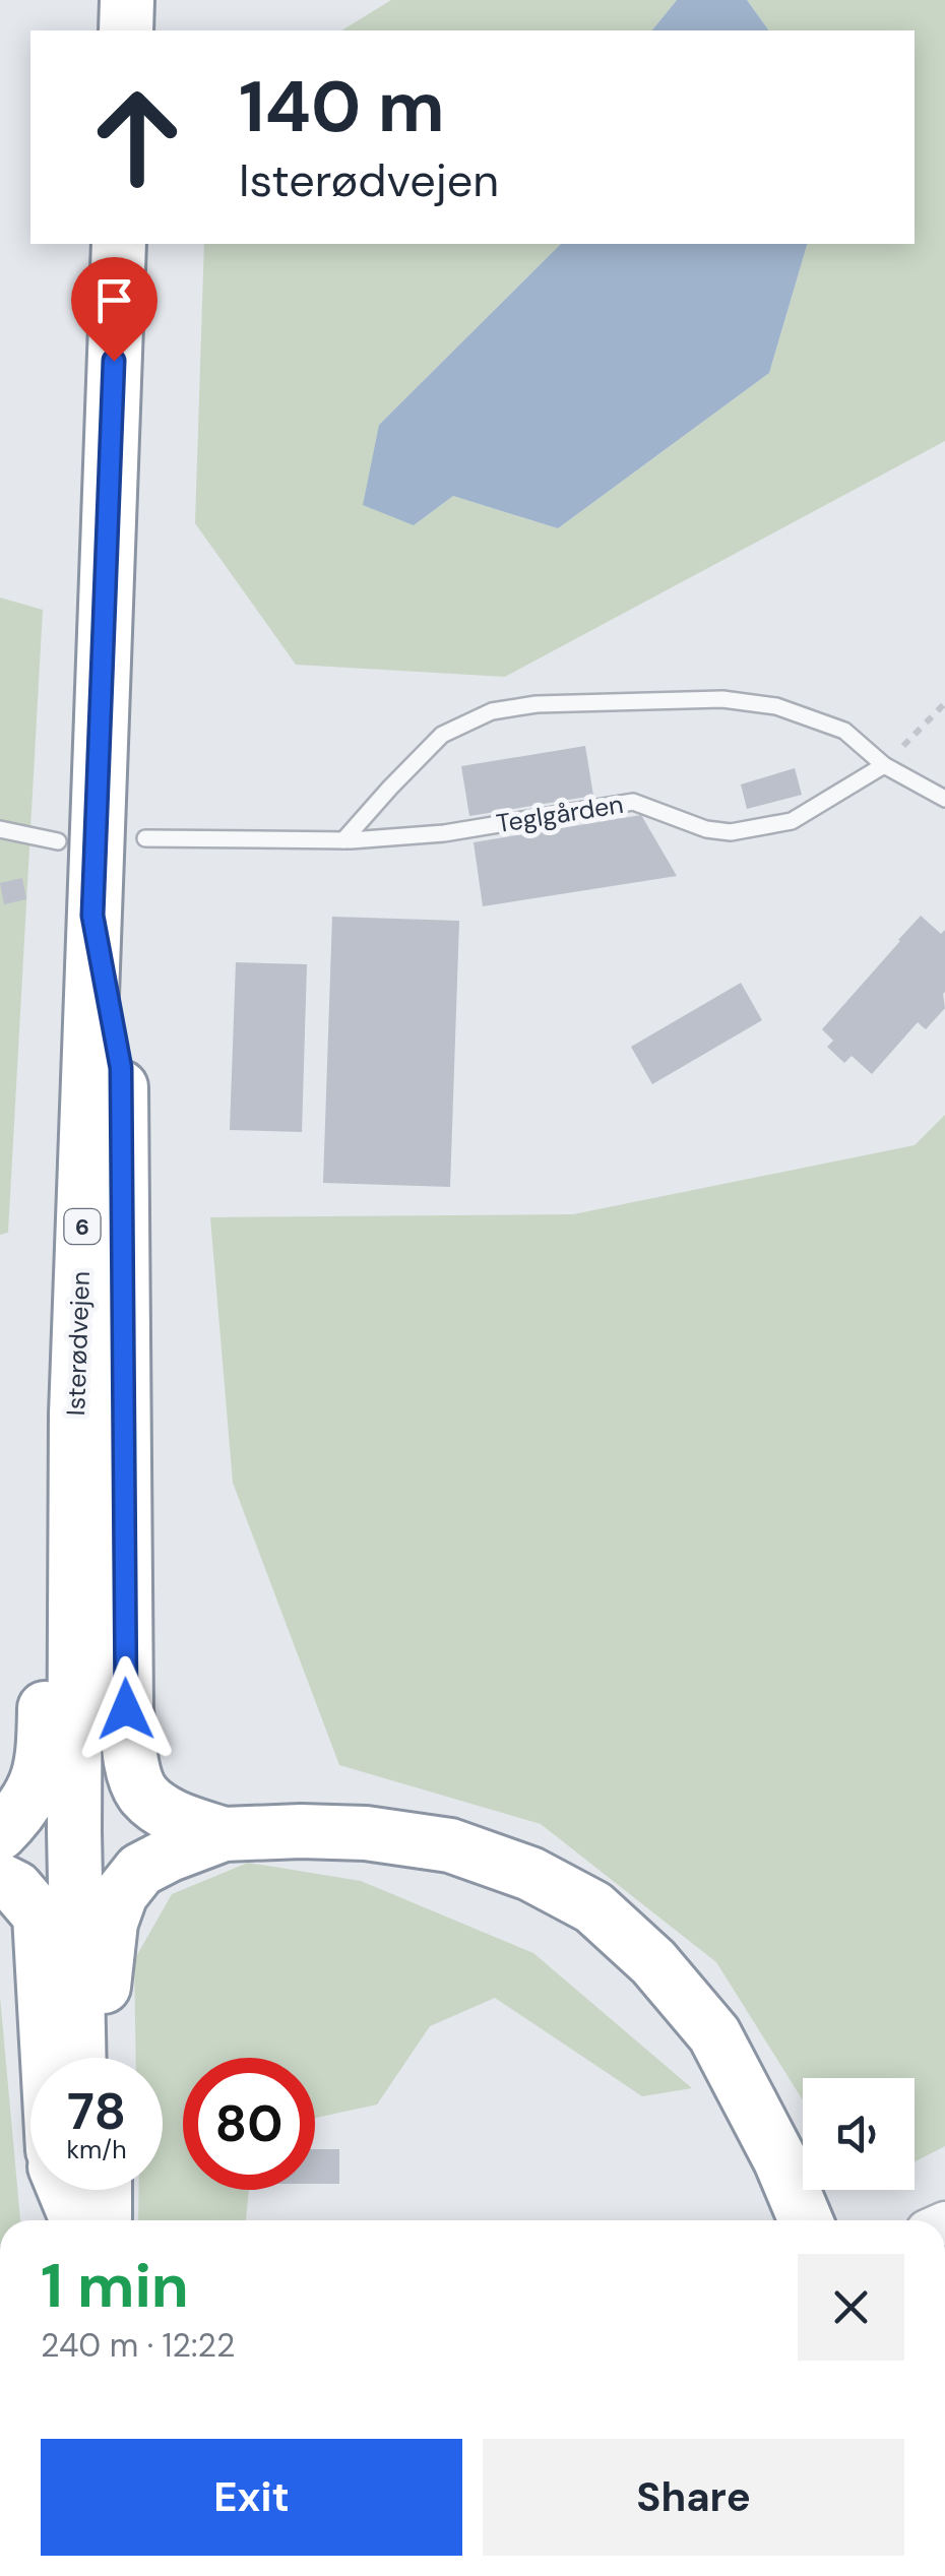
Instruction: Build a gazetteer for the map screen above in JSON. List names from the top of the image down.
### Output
{
  "streets": {
    "highway": ["6", "Isterødvejen"],
    "lane": ["Teglgården"]
  },
  "page": {
    "turn": ["140 m", "Isterødvejen"],
    "speed": "78 km/h",
    "limit": "80",
    "heading": ["1 min", "240 m · 12:22"],
    "buttons": ["Exit", "Share"]
  }
}
